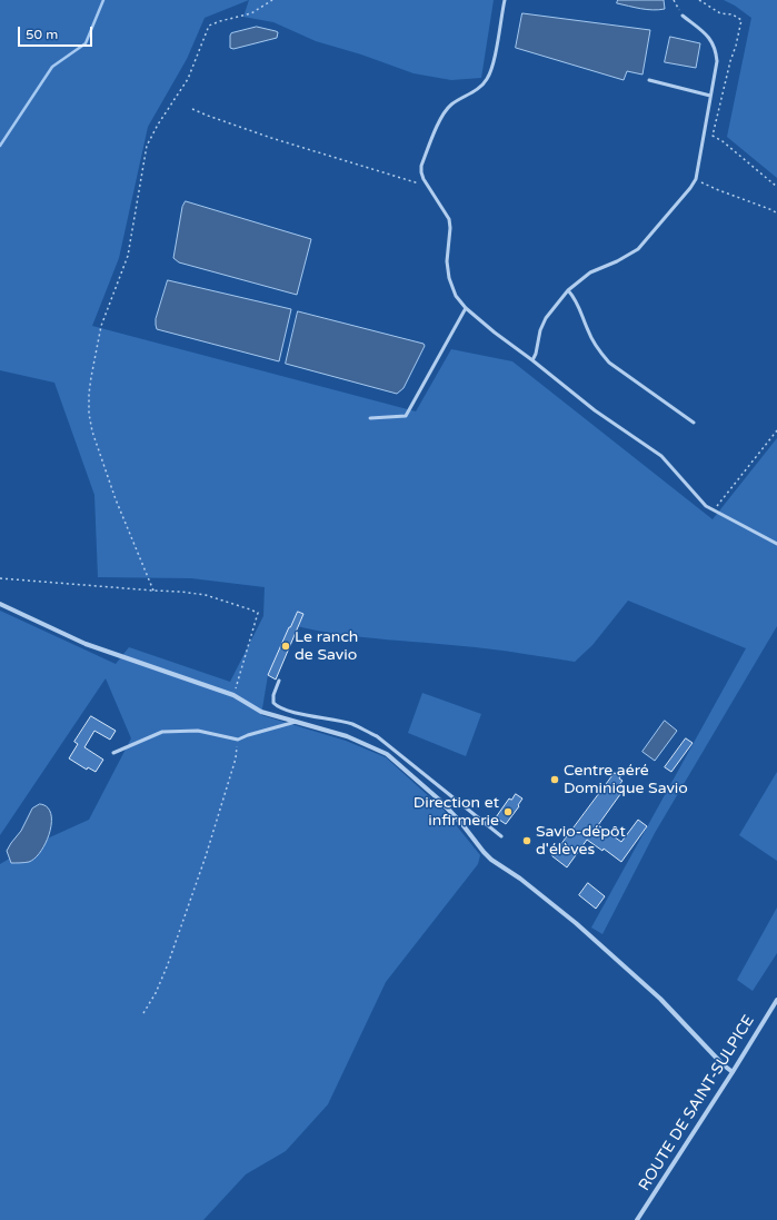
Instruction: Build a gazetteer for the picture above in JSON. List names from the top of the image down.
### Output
{
  "streets": {
    "street": ["ROUTE DE SAINT-SULPICE"]
  },
  "places": [
    "Le ranch de Savio",
    "Centre aéré Dominique Savio",
    "Direction et infirmerie",
    "Savio-dépôt d'élèves"
  ],
  "scale_bar": "50 m"
}
